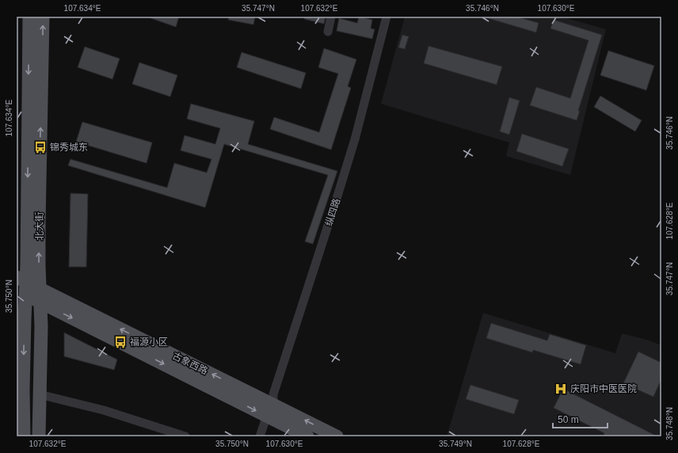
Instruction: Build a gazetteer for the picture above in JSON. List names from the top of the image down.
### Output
{
  "streets": {
    "main road": ["北大街", "古象西路"],
    "street": ["纵四路"]
  },
  "crossings": [
    ["纵四路", "古象西路"],
    ["北大街", "古象西路"]
  ],
  "places": {
    "bus stop": ["锦秀城东", "福源小区"],
    "hospital": ["庆阳市中医医院"]
  },
  "scale_bar": "50 m",
  "coordinates": [
    "107.634°E",
    "35.747°N",
    "107.632°E",
    "35.746°N",
    "107.630°E",
    "107.628°E",
    "35.750°N",
    "35.748°N",
    "35.749°N"
  ]
}
